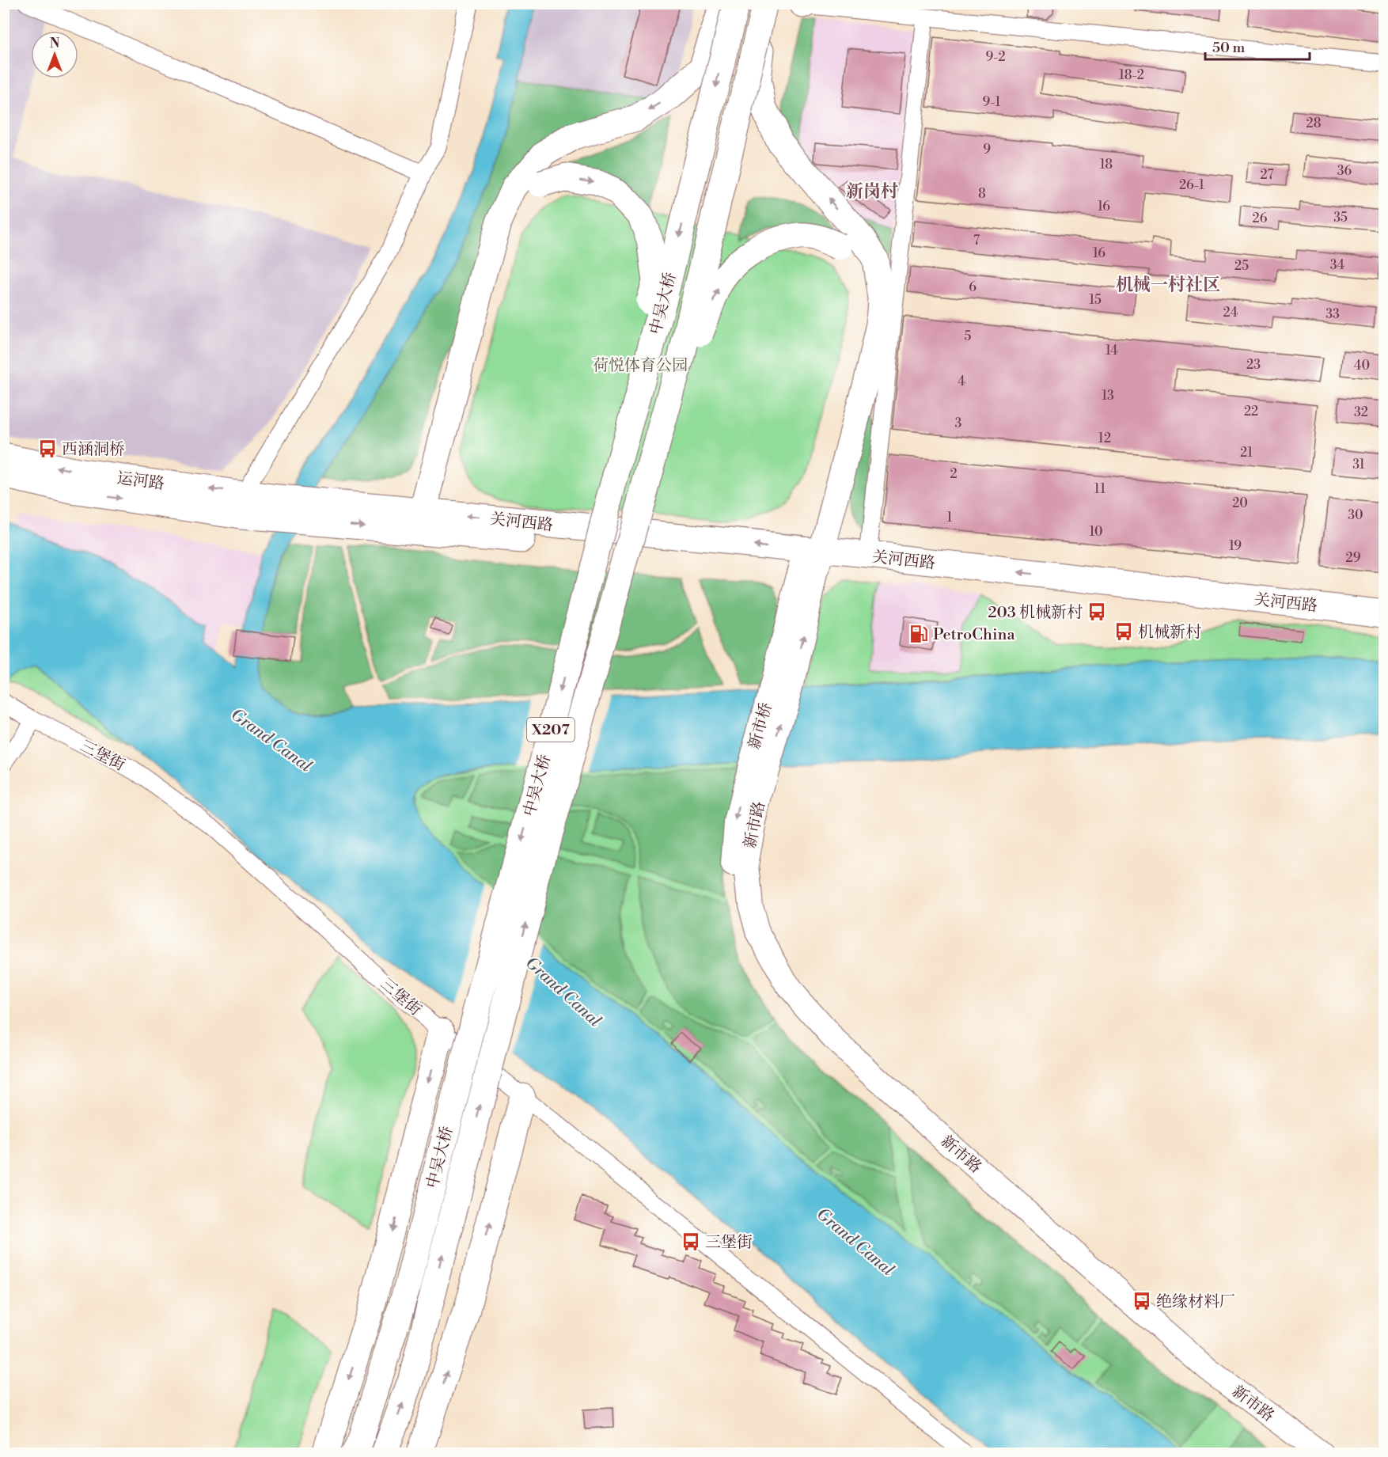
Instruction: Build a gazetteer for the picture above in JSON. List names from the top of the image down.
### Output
{
  "streets": {
    "main road": [
      "中吴大桥",
      "运河路",
      "关河西路",
      "X207"
    ],
    "street": ["新市桥", "三堡街", "新市路"]
  },
  "crossings": [
    ["运河路", "关河西路"],
    ["关河西路", "新市桥"],
    ["新市桥", "新市路"]
  ],
  "districts": ["新岗村", "机械一村社区"],
  "water": ["Grand Canal"],
  "parks": ["荷悦体育公园"],
  "places": {
    "bus stop": [
      "西涵洞桥",
      "203 机械新村",
      "机械新村",
      "三堡街",
      "绝缘材料厂"
    ],
    "fuel station": ["PetroChina"]
  },
  "house_numbers": [
    "9-2",
    "18-2",
    "9-1",
    "28",
    "9",
    "18",
    "36",
    "27",
    "26-1",
    "8",
    "16",
    "35",
    "26",
    "7",
    "16",
    "34",
    "25",
    "6",
    "15",
    "24",
    "33",
    "5",
    "14",
    "23",
    "40",
    "4",
    "13",
    "22",
    "32",
    "3",
    "12",
    "21",
    "31",
    "2",
    "11",
    "20",
    "30",
    "1",
    "10",
    "19",
    "29"
  ],
  "scale_bar": "50 m",
  "north": "top"
}
